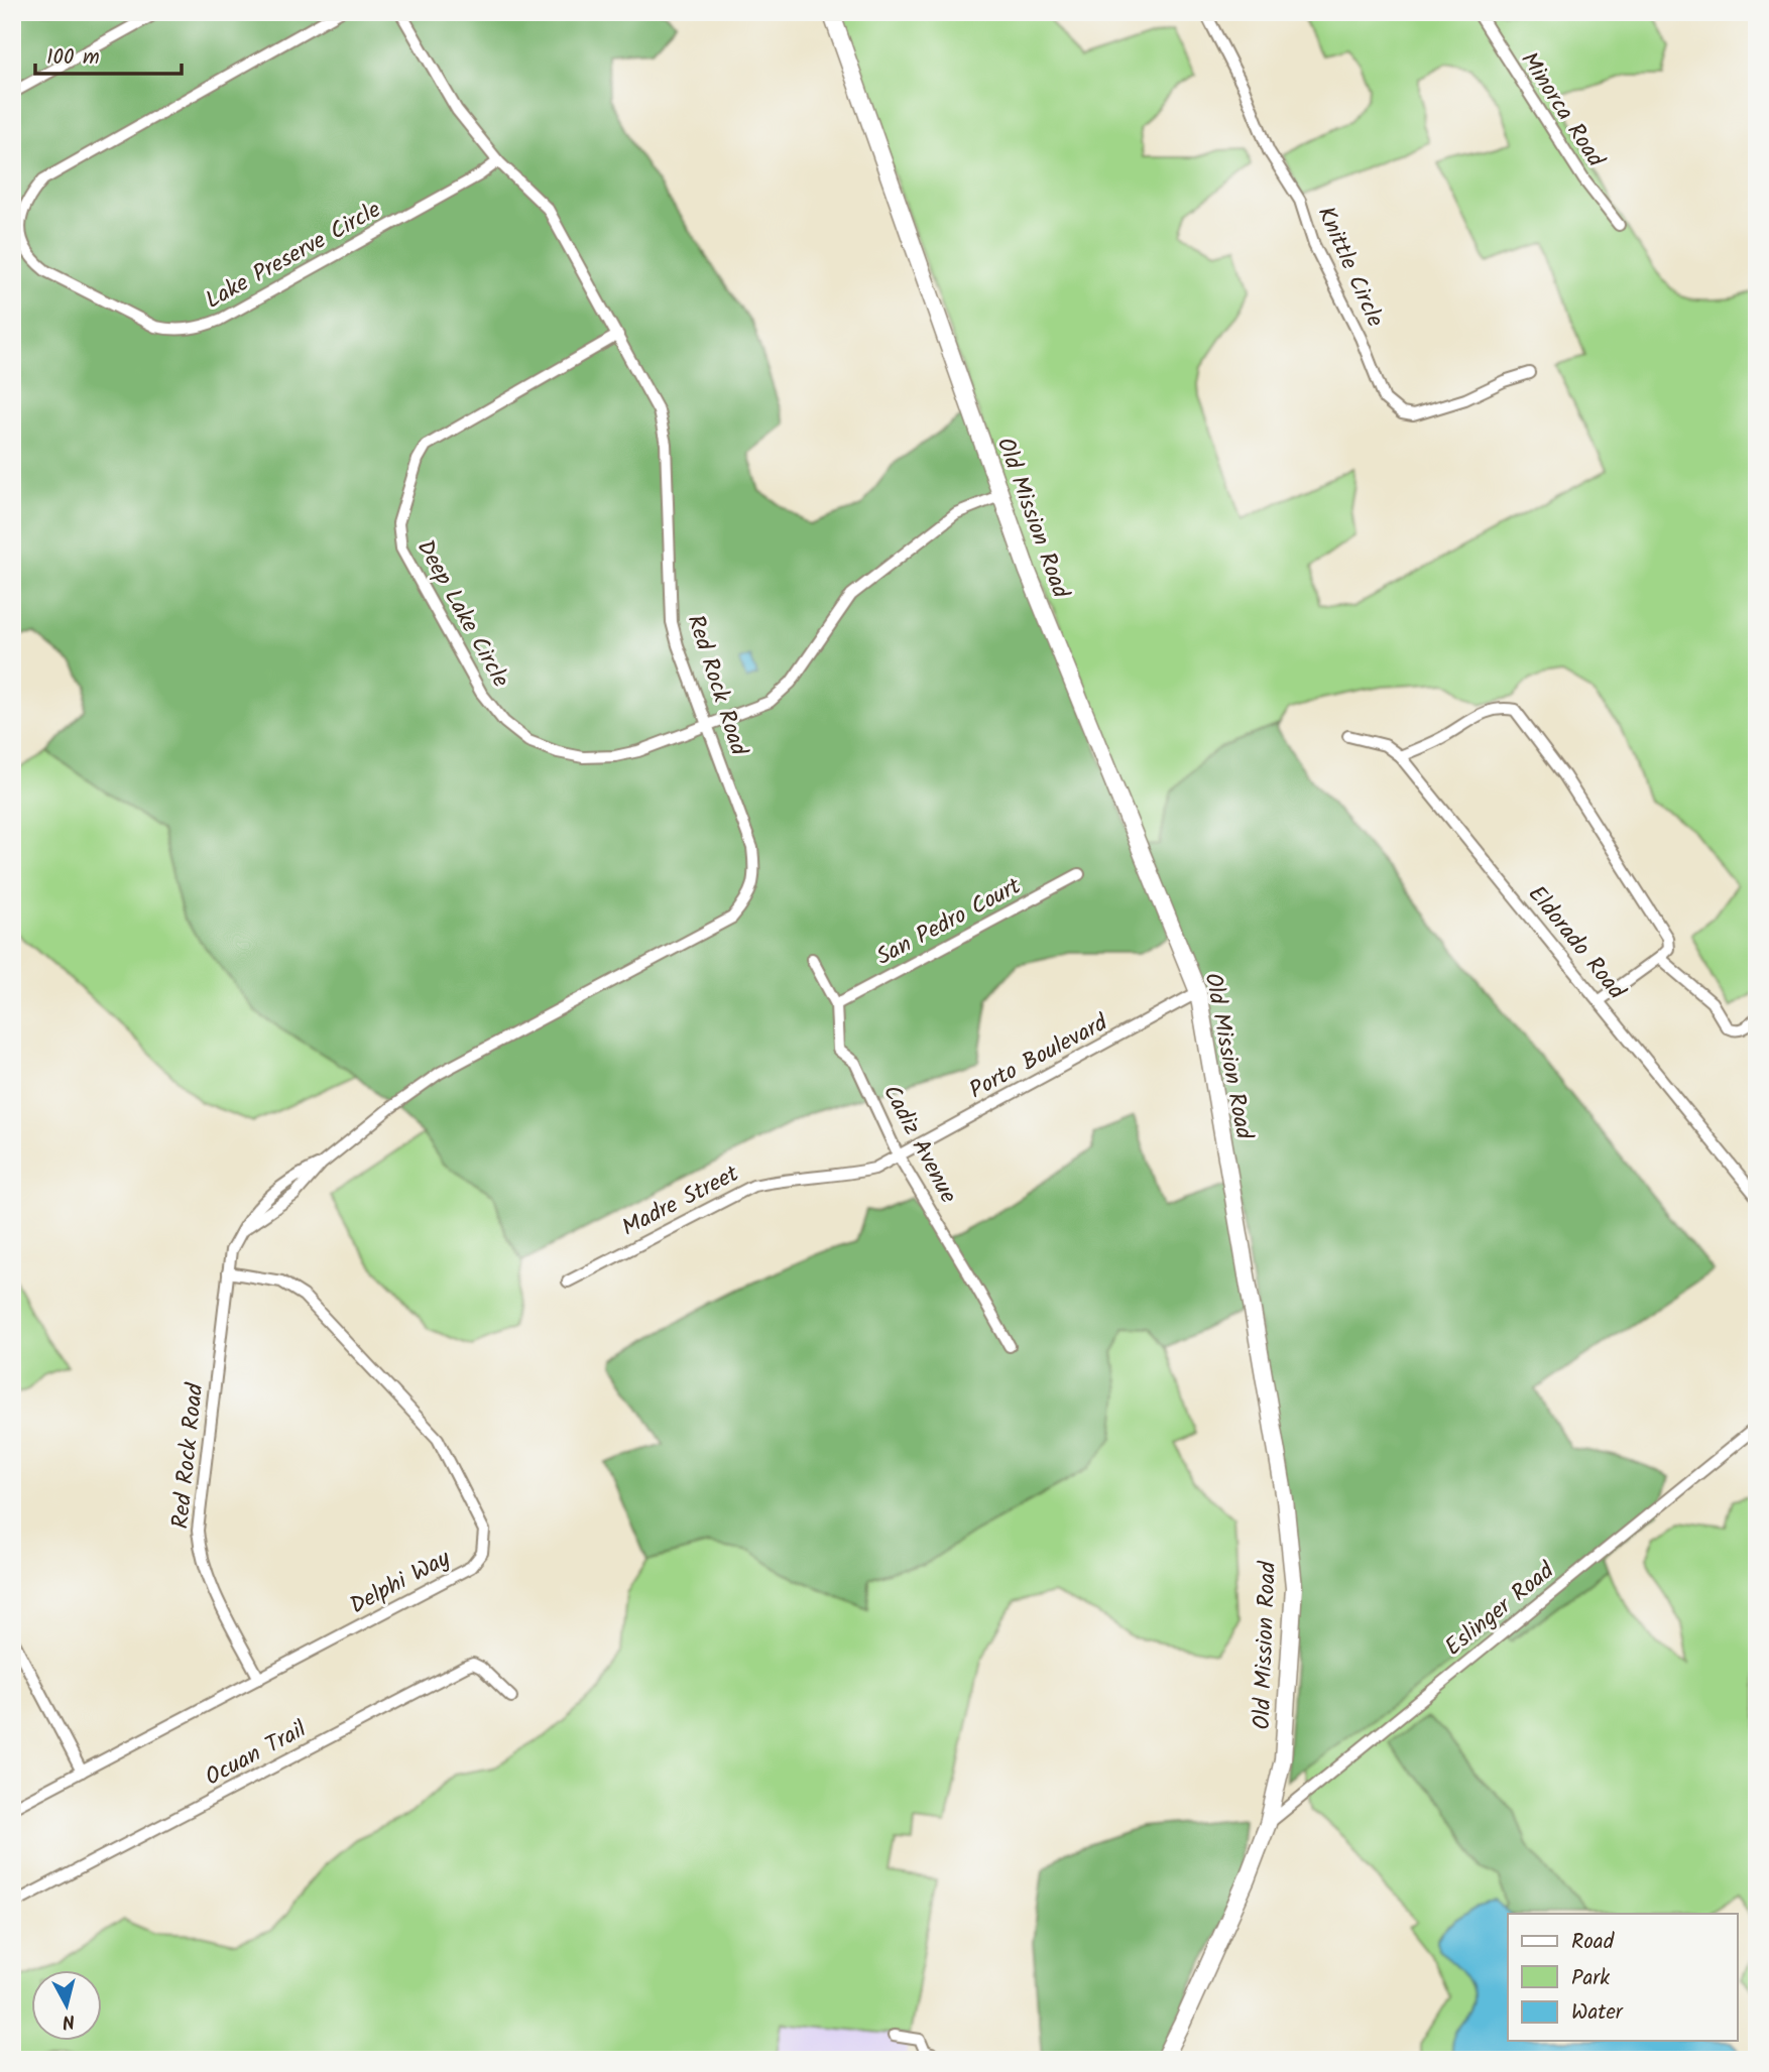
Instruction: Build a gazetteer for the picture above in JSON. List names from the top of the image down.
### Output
{
  "streets": {
    "street": [
      "Minorca Road",
      "Lake Preserve Circle",
      "Knittle Circle",
      "Old Mission Road",
      "Deep Lake Circle",
      "Red Rock Road",
      "San Pedro Court",
      "Eldorado Road",
      "Porto Boulevard",
      "Cadiz Avenue",
      "Madre Street",
      "Delphi Way",
      "Eslinger Road",
      "Ocuan Trail"
    ]
  },
  "crossings": [
    ["Lake Preserve Circle", "Red Rock Road"],
    ["Old Mission Road", "Deep Lake Circle"],
    ["Old Mission Road", "Porto Boulevard"],
    ["Old Mission Road", "Eslinger Road"],
    ["Deep Lake Circle", "Red Rock Road"],
    ["Red Rock Road", "Delphi Way"],
    ["San Pedro Court", "Cadiz Avenue"],
    ["Porto Boulevard", "Cadiz Avenue"],
    ["Porto Boulevard", "Madre Street"],
    ["Cadiz Avenue", "Madre Street"]
  ],
  "legend": ["Road", "Park", "Water"],
  "scale_bar": "100 m",
  "north": "bottom"
}
